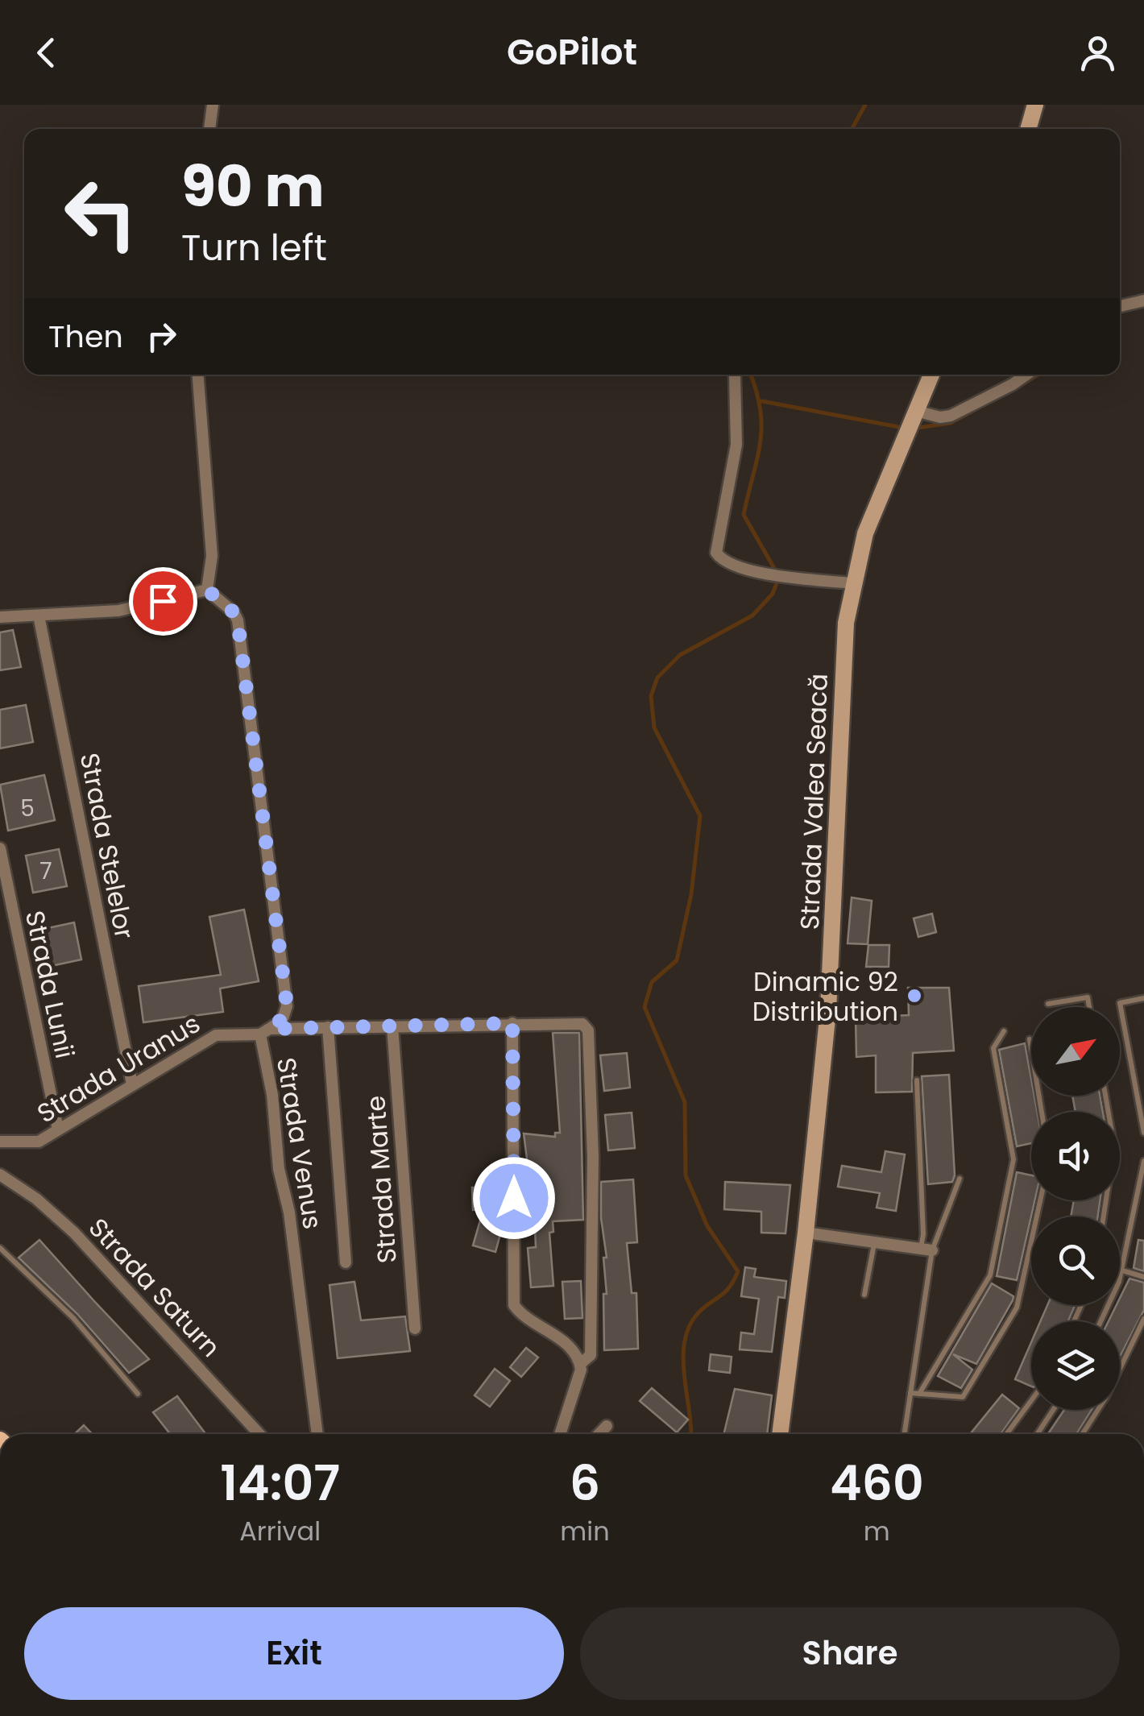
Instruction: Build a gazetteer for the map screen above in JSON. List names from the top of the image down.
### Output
{
  "streets": {
    "main road": ["Strada Valea Seacă"],
    "street": [
      "Strada Stelelor",
      "Strada Lunii",
      "Strada Uranus",
      "Strada Venus",
      "Strada Marte",
      "Strada Saturn"
    ]
  },
  "crossings": [
    ["Strada Stelelor", "Strada Uranus"],
    ["Strada Lunii", "Strada Uranus"],
    ["Strada Uranus", "Strada Venus"],
    ["Strada Uranus", "Strada Marte"]
  ],
  "places": ["Dinamic 92 Distribution"],
  "house_numbers": ["5", "7"],
  "north": "top right",
  "page": {
    "header": "GoPilot",
    "turn": ["90 m", "Turn left"],
    "then": "Then",
    "eta": [
      "14:07",
      "Arrival",
      "6",
      "min",
      "460",
      "m"
    ],
    "buttons": ["Exit", "Share"]
  }
}
